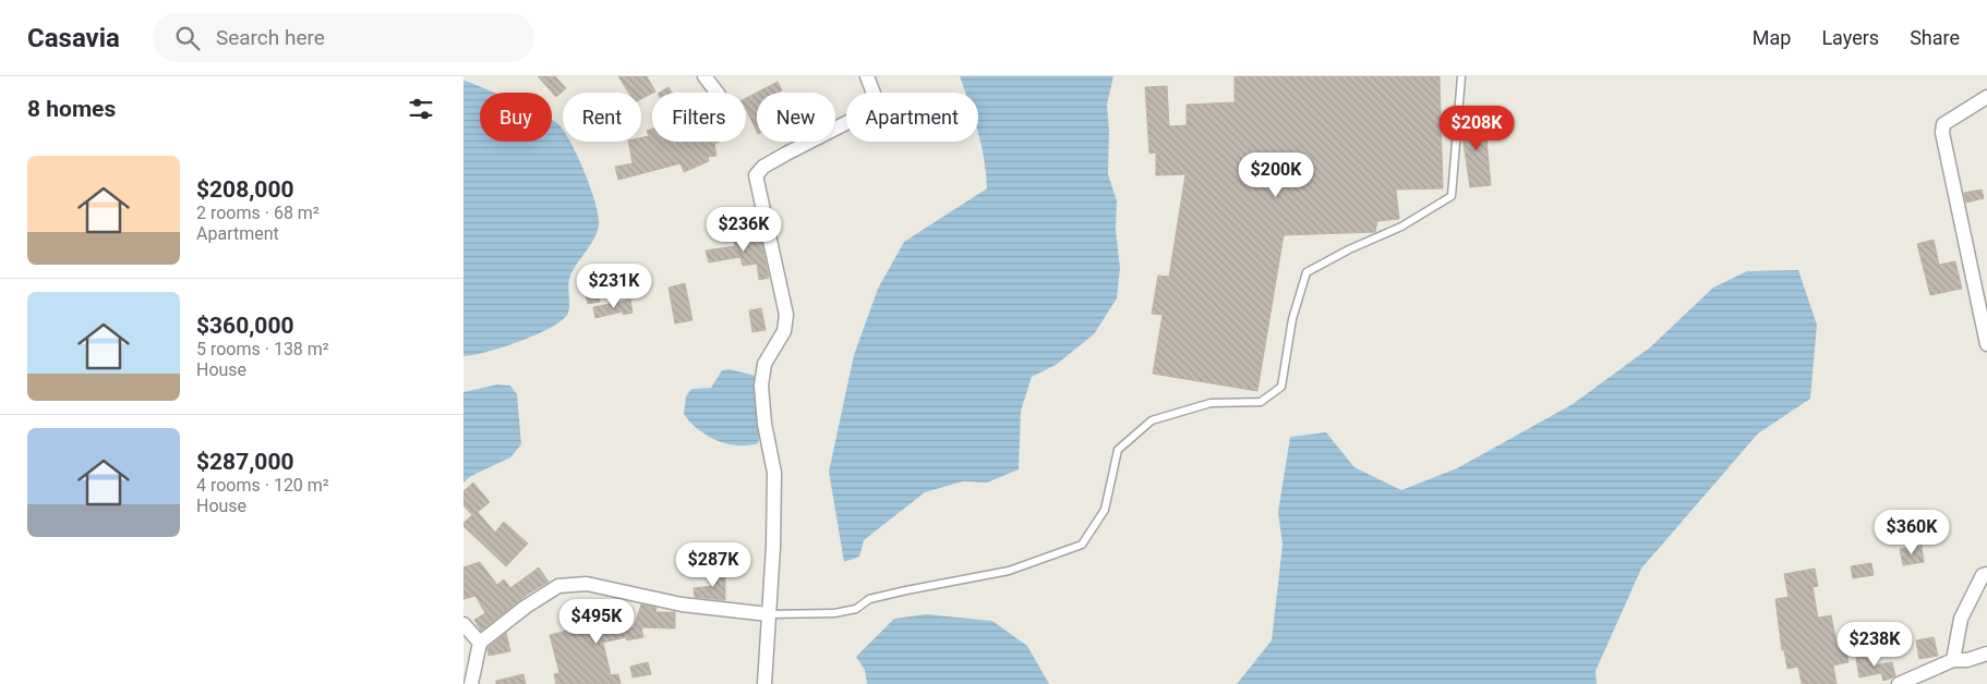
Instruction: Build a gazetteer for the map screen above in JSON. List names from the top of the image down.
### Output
{
  "page": {
    "header": "Casavia",
    "search": "Search here",
    "nav": ["Map", "Layers", "Share"],
    "heading": "8 homes",
    "chip": [
      "Buy",
      "Rent",
      "Filters",
      "New",
      "Apartment"
    ],
    "price": [
      "$208K",
      "$200K",
      "$236K",
      "$231K",
      "$360K",
      "$287K",
      "$495K",
      "$238K"
    ],
    "list": [
      {
        "name": "$208,000",
        "note": "2 rooms · 68 m² · Apartment"
      },
      {
        "name": "$360,000",
        "note": "5 rooms · 138 m² · House"
      },
      {
        "name": "$287,000",
        "note": "4 rooms · 120 m² · House"
      }
    ]
  }
}
